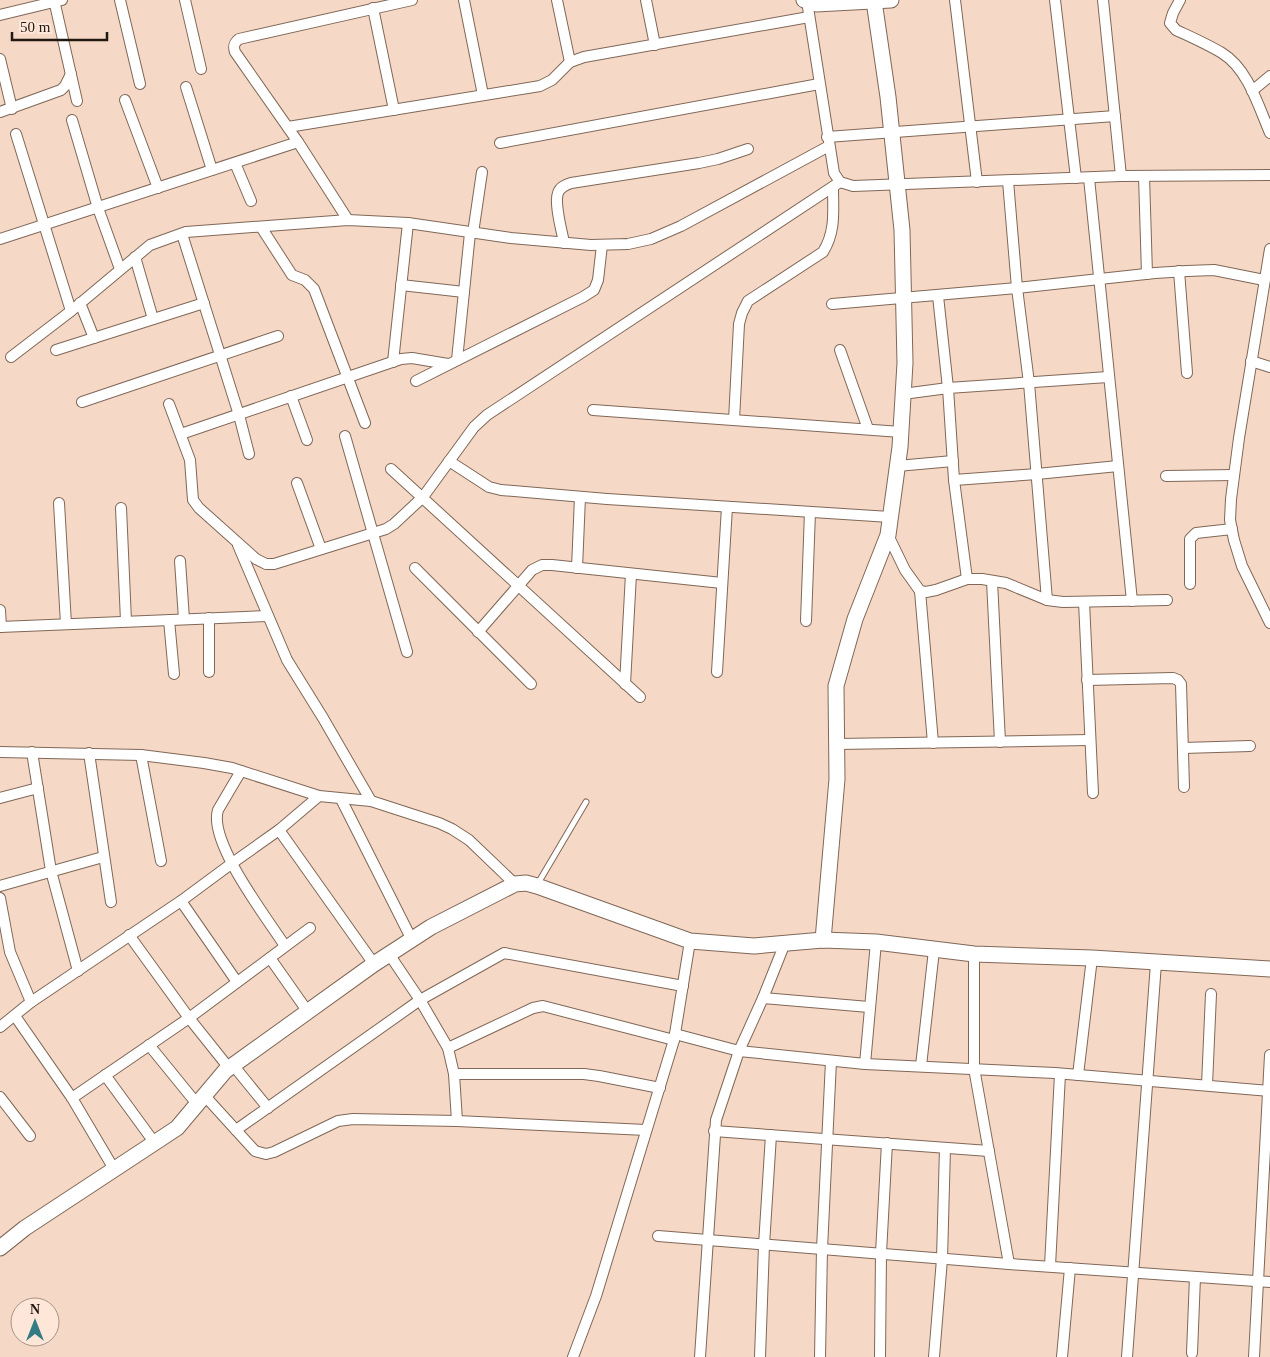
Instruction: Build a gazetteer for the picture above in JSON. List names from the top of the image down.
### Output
{
  "scale_bar": "50 m",
  "north": "top"
}
